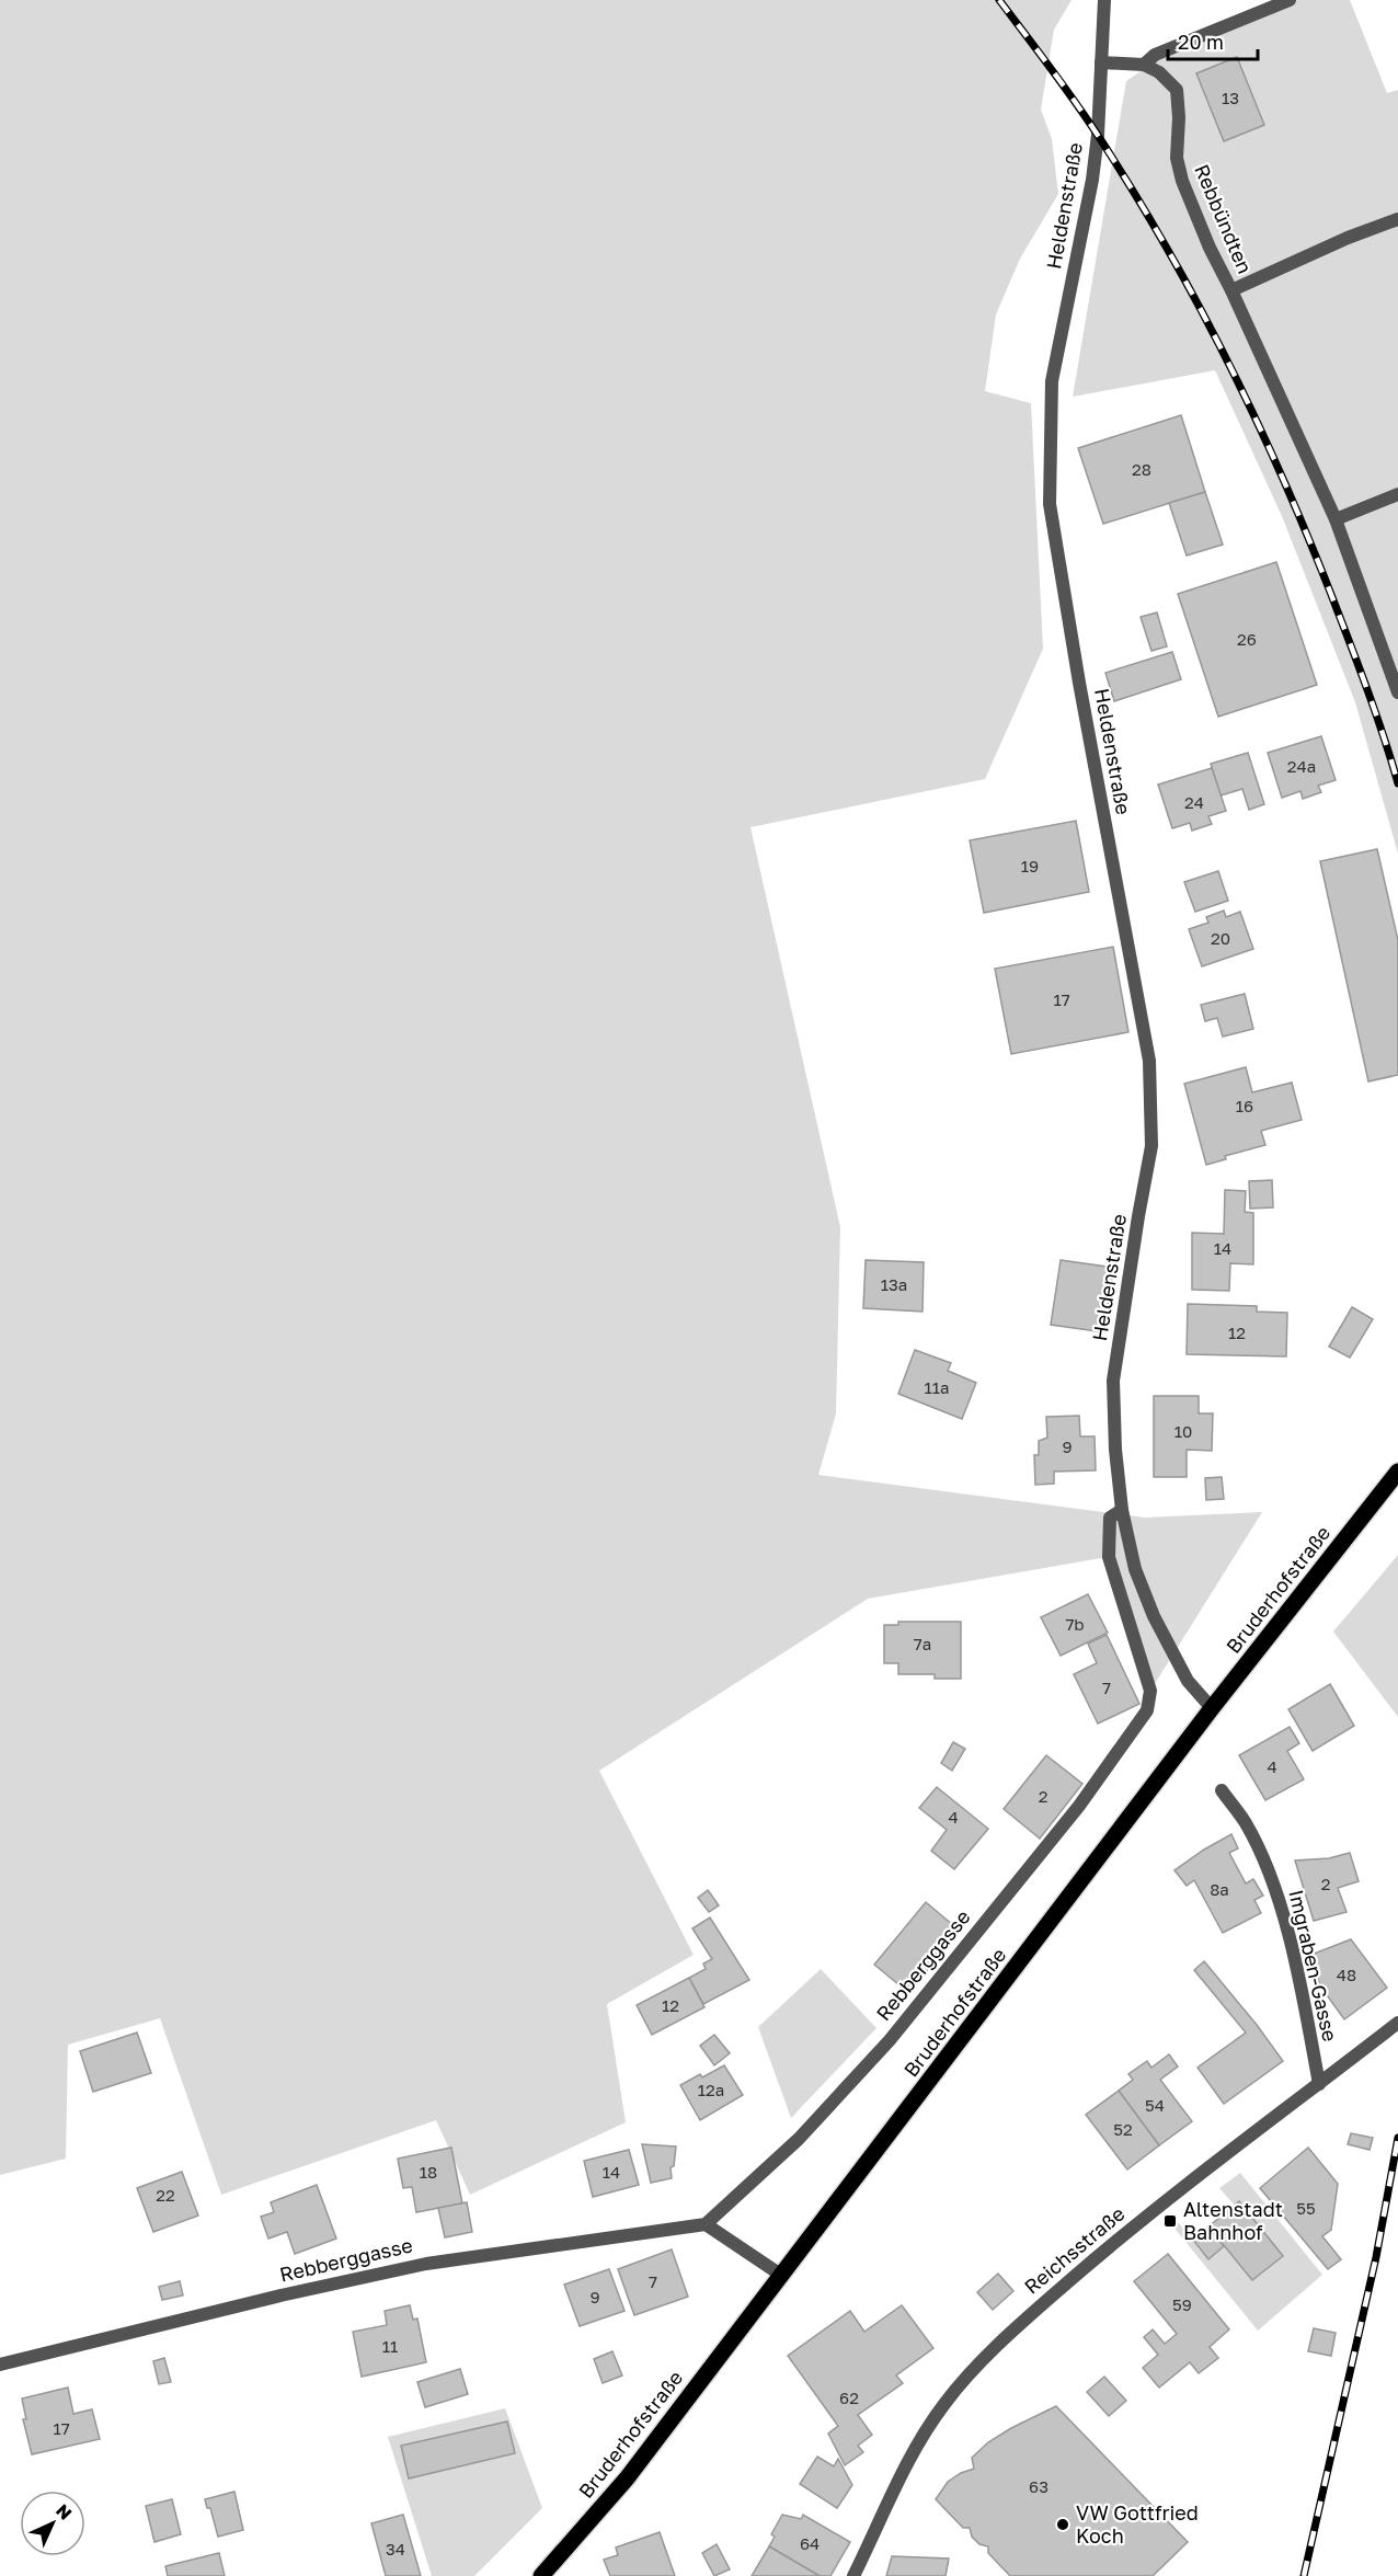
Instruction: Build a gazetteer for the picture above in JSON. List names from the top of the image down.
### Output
{
  "streets": {
    "main road": ["Bruderhofstraße"],
    "street": [
      "Heldenstraße",
      "Rebbündten",
      "Rebberggasse",
      "Imgraben-Gasse",
      "Reichsstraße"
    ]
  },
  "crossings": [
    ["Heldenstraße", "Bruderhofstraße"],
    ["Heldenstraße", "Rebberggasse"],
    ["Imgraben-Gasse", "Reichsstraße"]
  ],
  "places": {
    "transit": ["Altenstadt Bahnhof"],
    "other": ["VW Gottfried Koch"]
  },
  "house_numbers": [
    "13",
    "28",
    "26",
    "24a",
    "24",
    "19",
    "20",
    "17",
    "16",
    "14",
    "13a",
    "12",
    "11a",
    "10",
    "9",
    "7b",
    "7a",
    "7",
    "4",
    "2",
    "4",
    "2",
    "8a",
    "48",
    "12",
    "12a",
    "54",
    "52",
    "18",
    "14",
    "22",
    "55",
    "7",
    "9",
    "59",
    "11",
    "62",
    "17",
    "63",
    "64",
    "34"
  ],
  "scale_bar": "20 m",
  "north": "top right"
}
